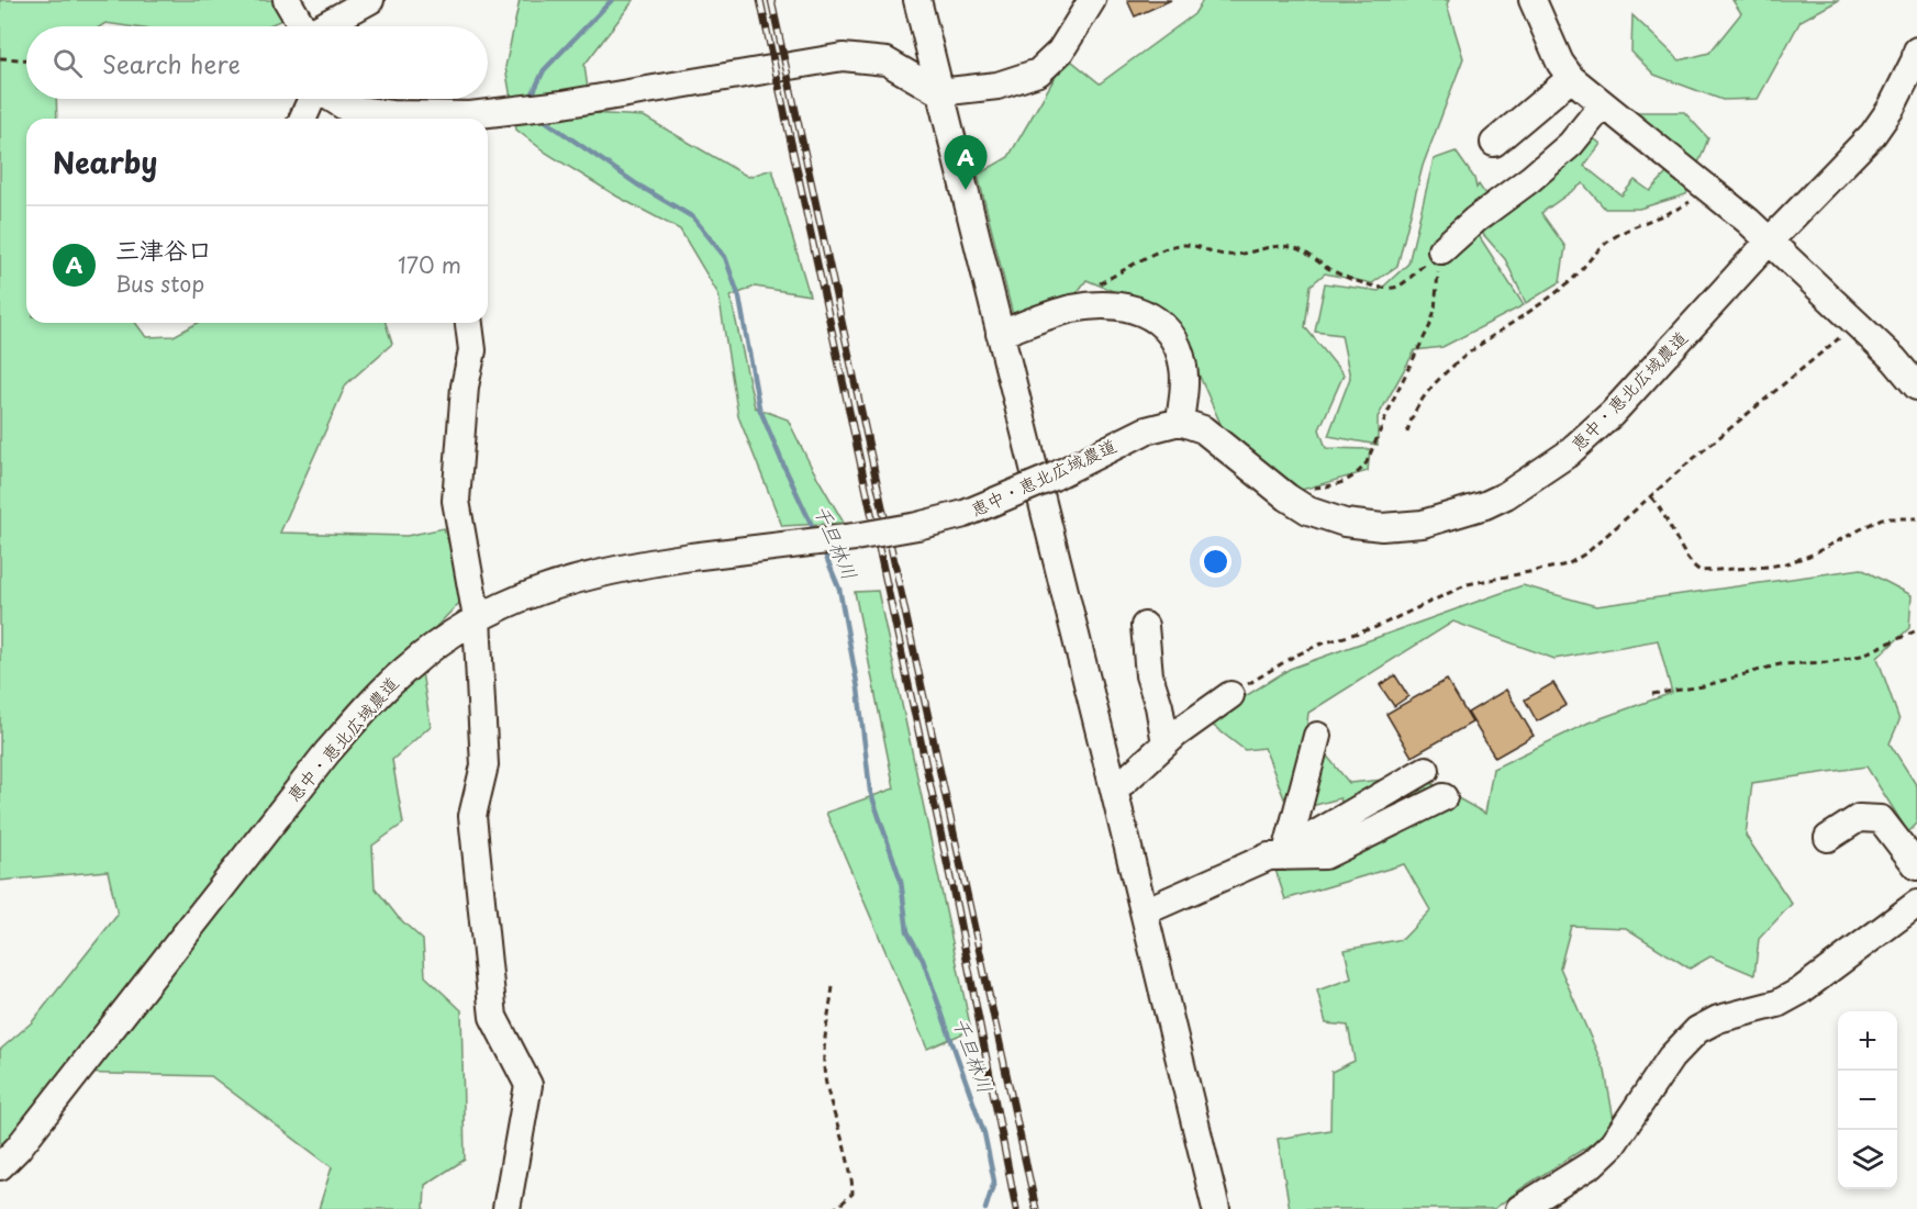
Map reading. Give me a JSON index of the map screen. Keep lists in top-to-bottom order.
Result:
{
  "streets": {
    "street": ["恵中・恵北広域農道"]
  },
  "water": ["千旦林川"],
  "page": {
    "search": "Search here",
    "heading": "Nearby",
    "pins": "A",
    "list": [
      {
        "mark": "A",
        "name": "三津谷口",
        "note": "Bus stop",
        "value": "170 m"
      }
    ],
    "map_buttons": ["+", "−"]
  }
}
